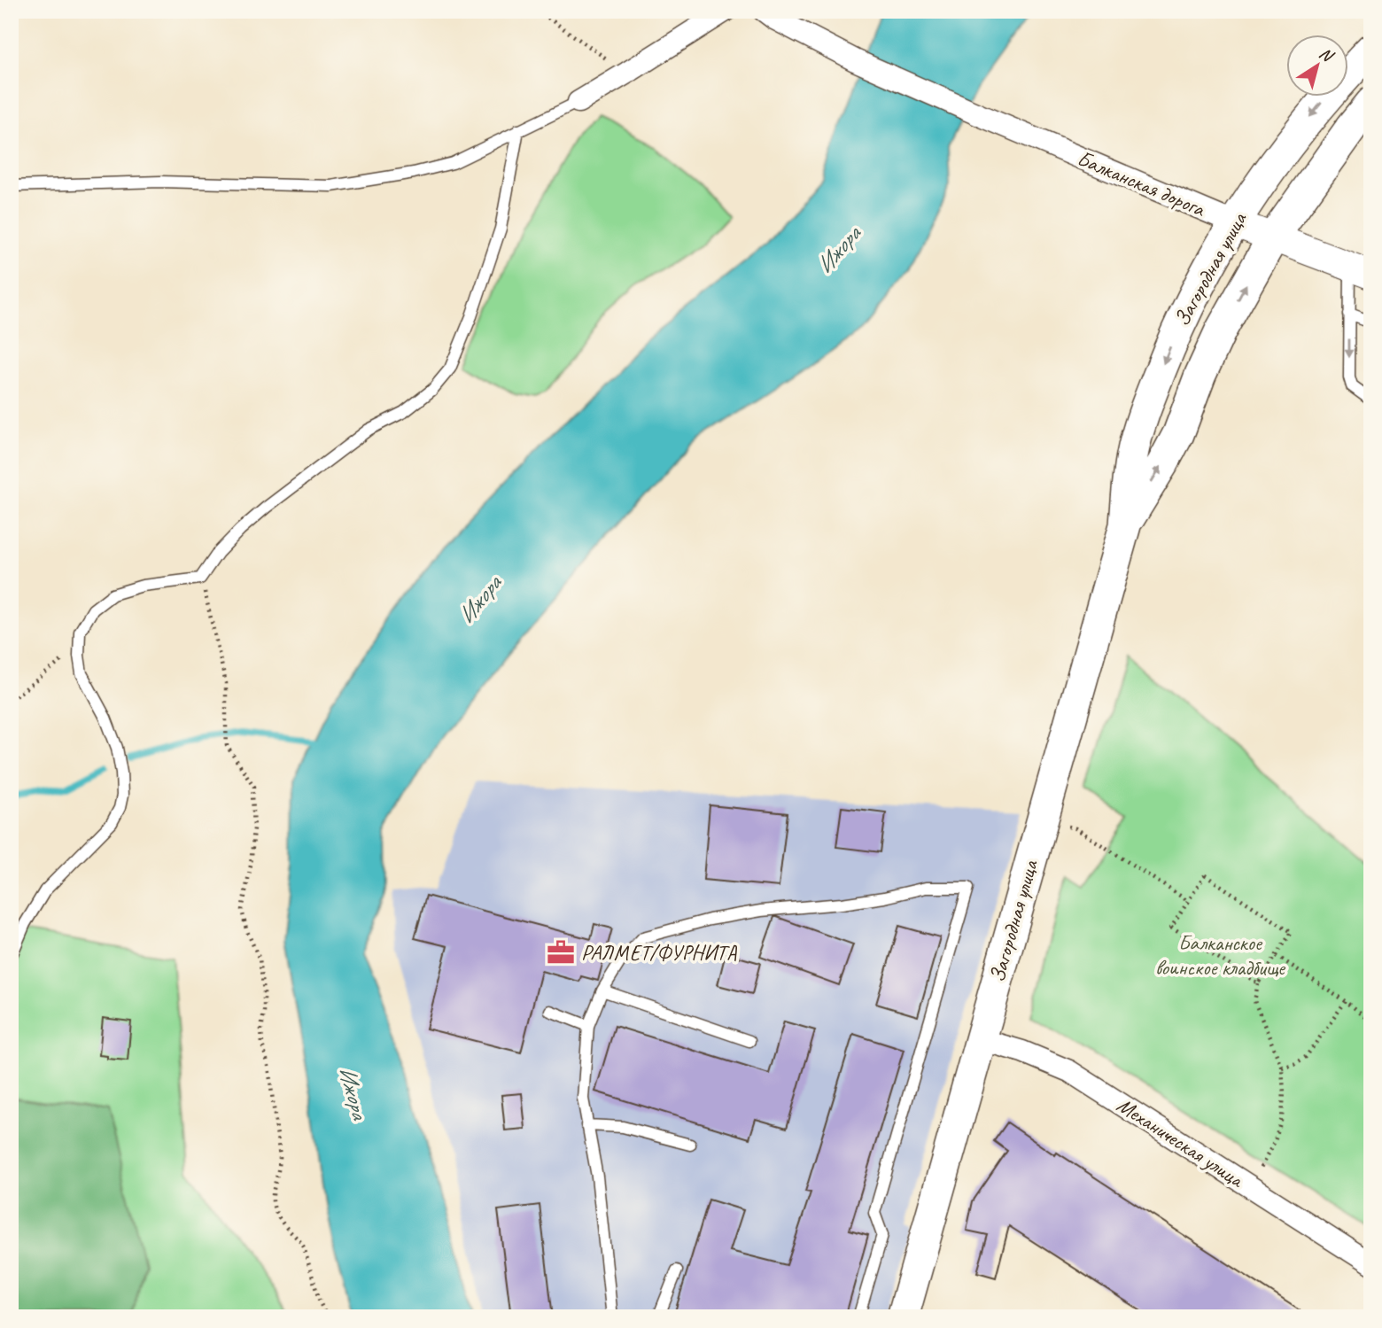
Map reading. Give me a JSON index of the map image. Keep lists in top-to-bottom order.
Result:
{
  "streets": {
    "main road": ["Загородная улица"],
    "street": ["Балканская дорога", "Механическая улица"]
  },
  "crossings": [
    ["Балканская дорога", "Загородная улица"],
    ["Загородная улица", "Механическая улица"]
  ],
  "water": ["Ижора"],
  "parks": ["Балканское воинское кладбище"],
  "places": {
    "office": ["РАЛМЕТ/ФУРНИТА"]
  },
  "north": "top right"
}
